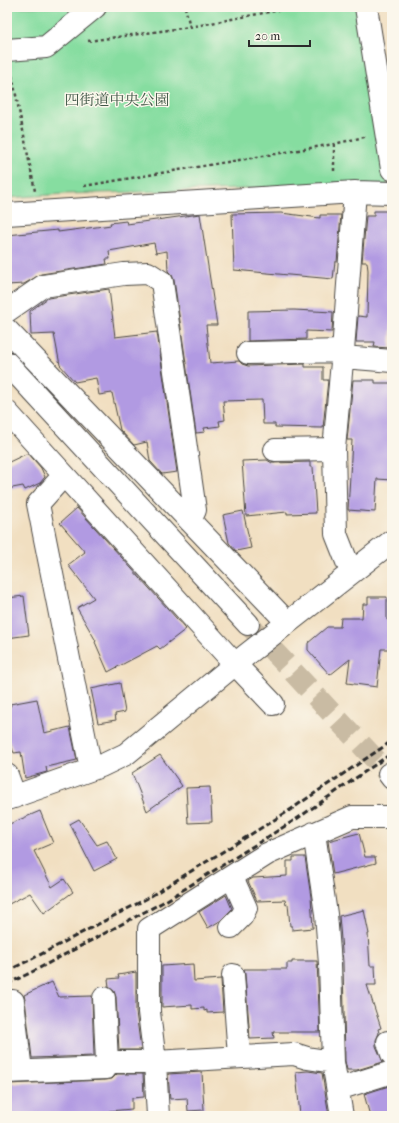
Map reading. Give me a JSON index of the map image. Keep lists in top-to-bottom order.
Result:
{
  "parks": ["四街道中央公園"],
  "scale_bar": "20 m"
}
